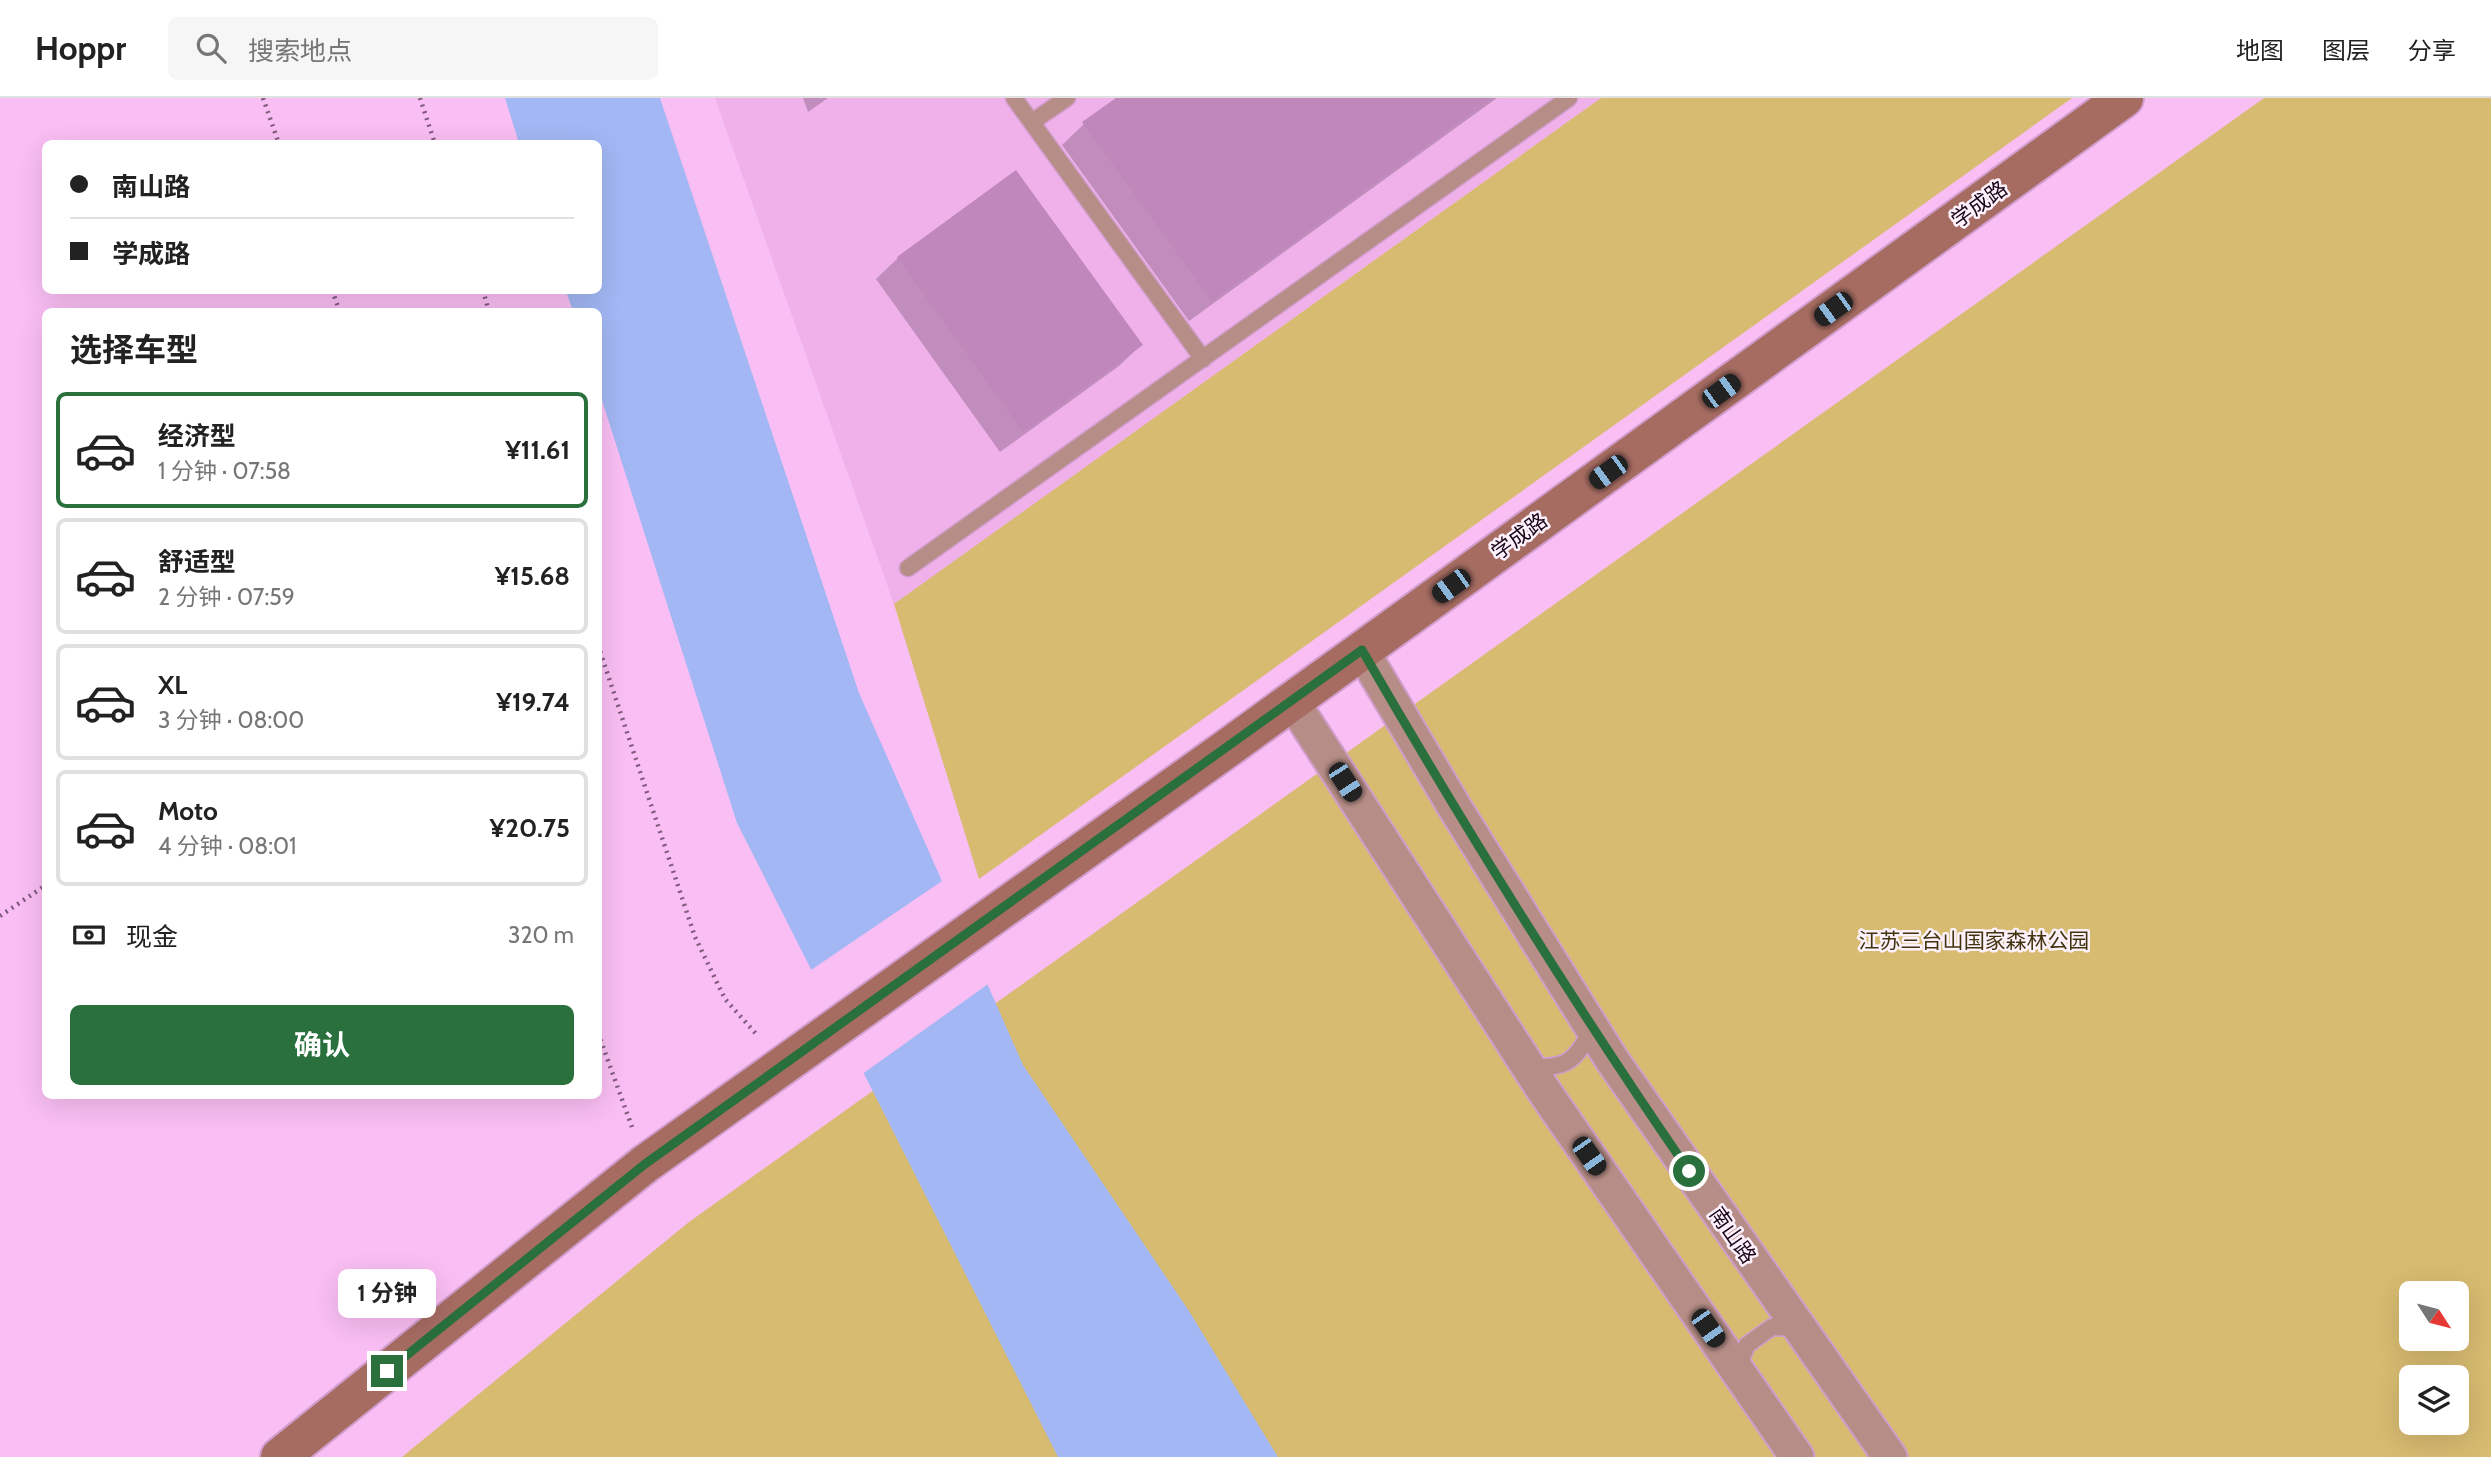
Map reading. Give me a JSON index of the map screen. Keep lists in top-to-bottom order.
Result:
{
  "streets": {
    "street": ["学成路", "南山路"]
  },
  "crossings": [
    ["学成路", "南山路"]
  ],
  "parks": ["江苏三台山国家森林公园"],
  "north": "bottom right",
  "page": {
    "header": "Hoppr",
    "search": "搜索地点",
    "nav": ["地图", "图层", "分享"],
    "banner": ["南山路", "学成路"],
    "heading": "选择车型",
    "list": [
      {
        "name": "经济型",
        "note": "1 分钟 · 07:58",
        "value": "¥11.61"
      },
      {
        "name": "舒适型",
        "note": "2 分钟 · 07:59",
        "value": "¥15.68"
      },
      {
        "name": "XL",
        "note": "3 分钟 · 08:00",
        "value": "¥19.74"
      },
      {
        "name": "Moto",
        "note": "4 分钟 · 08:01",
        "value": "¥20.75"
      }
    ],
    "pay": ["现金", "320 m"],
    "buttons": "确认",
    "bubble": "1 分钟"
  }
}
